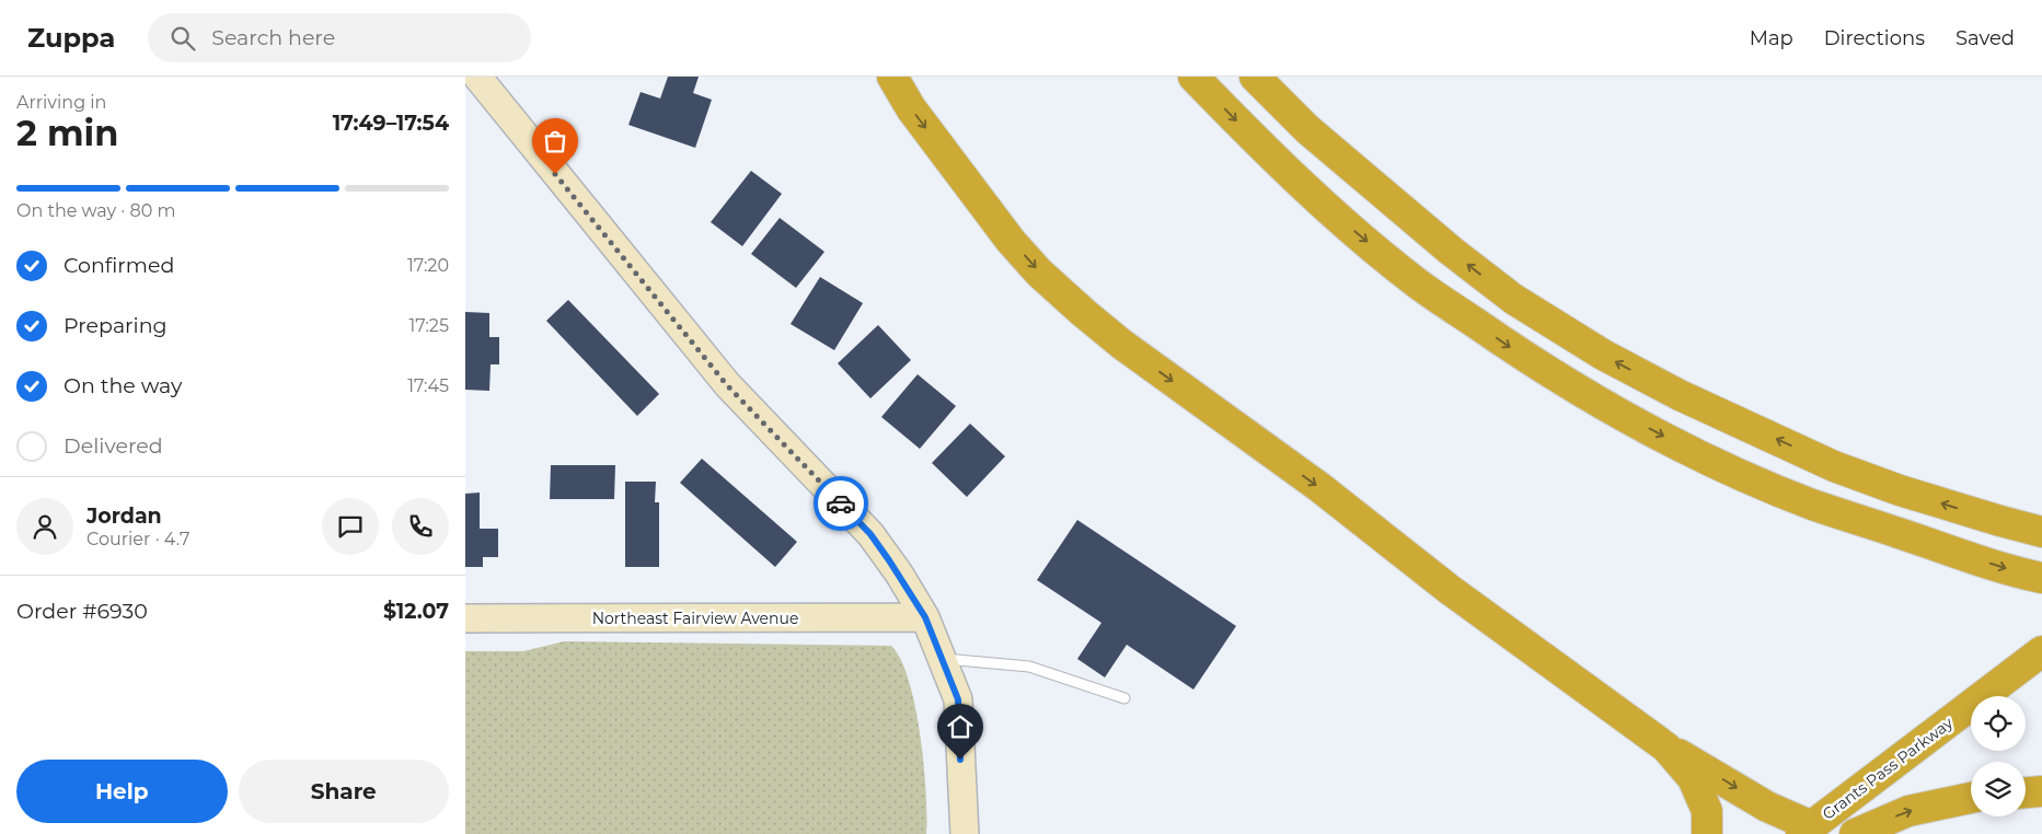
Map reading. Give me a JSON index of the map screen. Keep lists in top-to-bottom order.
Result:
{
  "streets": {
    "highway": ["Grants Pass Parkway"],
    "street": ["Northeast Fairview Avenue"]
  },
  "page": {
    "header": "Zuppa",
    "search": "Search here",
    "nav": ["Map", "Directions", "Saved"],
    "heading": ["2 min", "Arriving in", "17:49–17:54"],
    "panel": [
      "Jordan",
      "Courier · 4.7",
      "Order #6930",
      "$12.07"
    ],
    "bar": "On the way · 80 m",
    "list": [
      ["Confirmed", "17:20"],
      ["Preparing", "17:25"],
      ["On the way", "17:45"],
      "Delivered"
    ],
    "buttons": ["Help", "Share"]
  }
}
